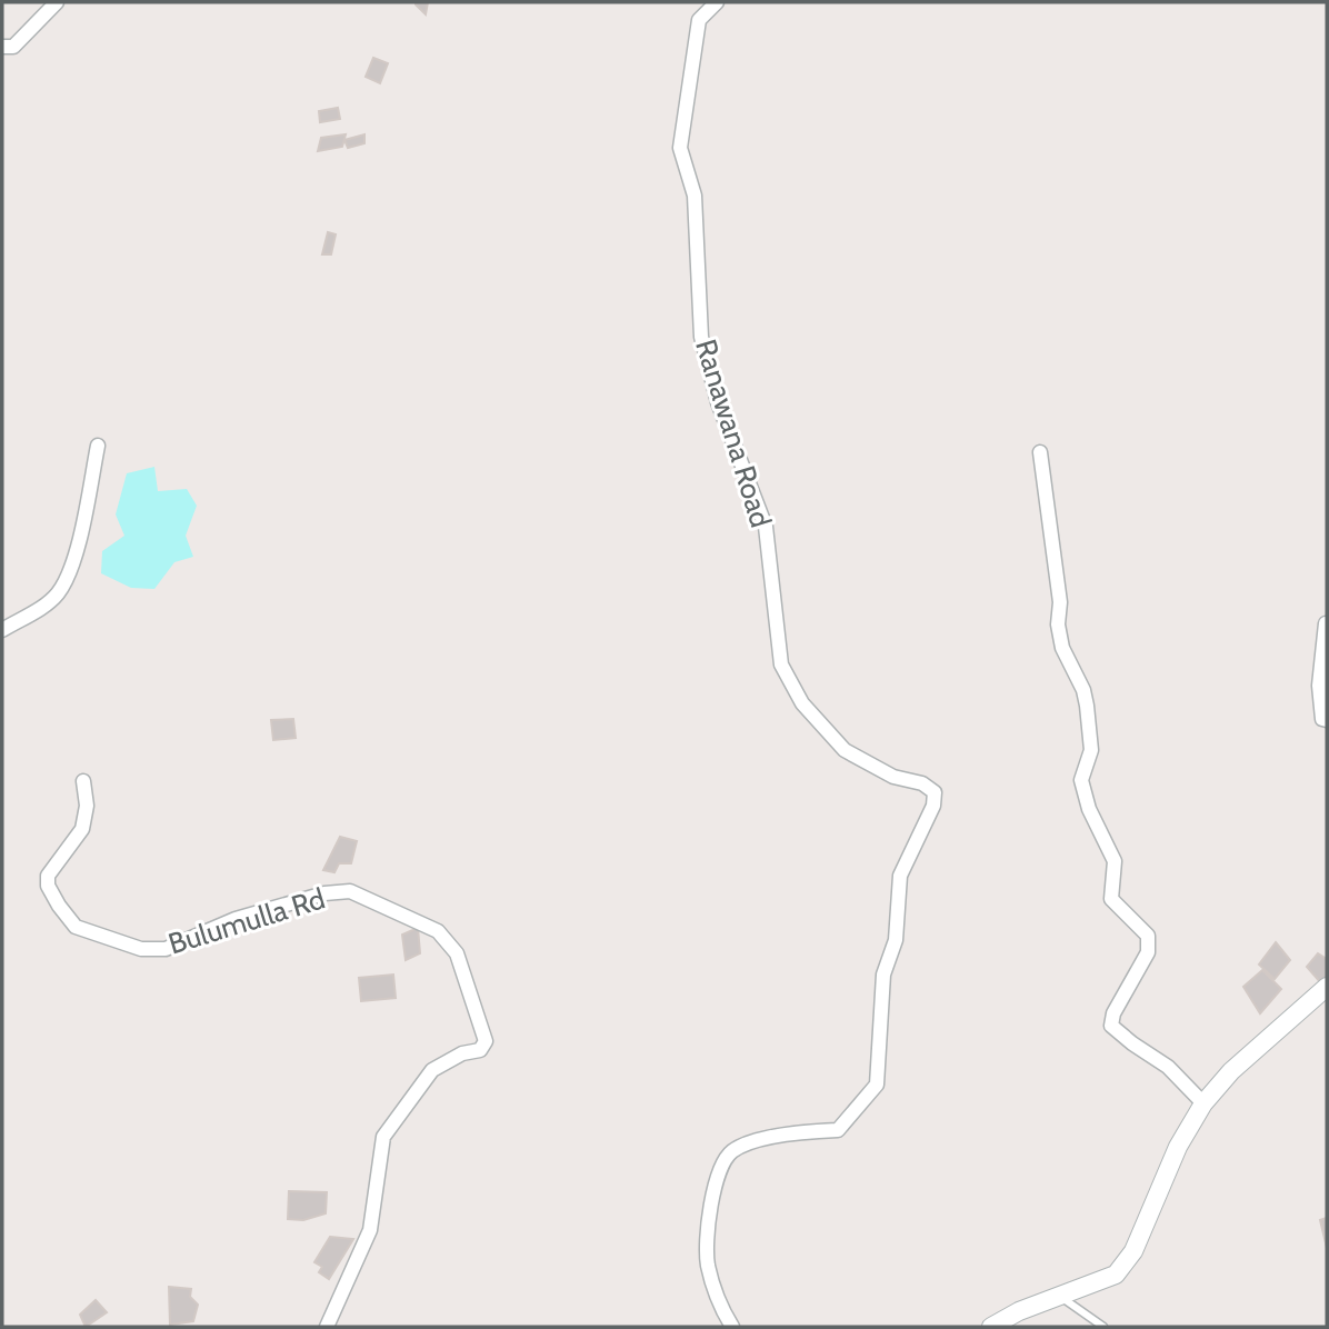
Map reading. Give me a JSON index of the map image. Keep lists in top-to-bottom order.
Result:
{
  "streets": {
    "street": ["Ranawana Road", "Bulumulla Rd"]
  }
}
